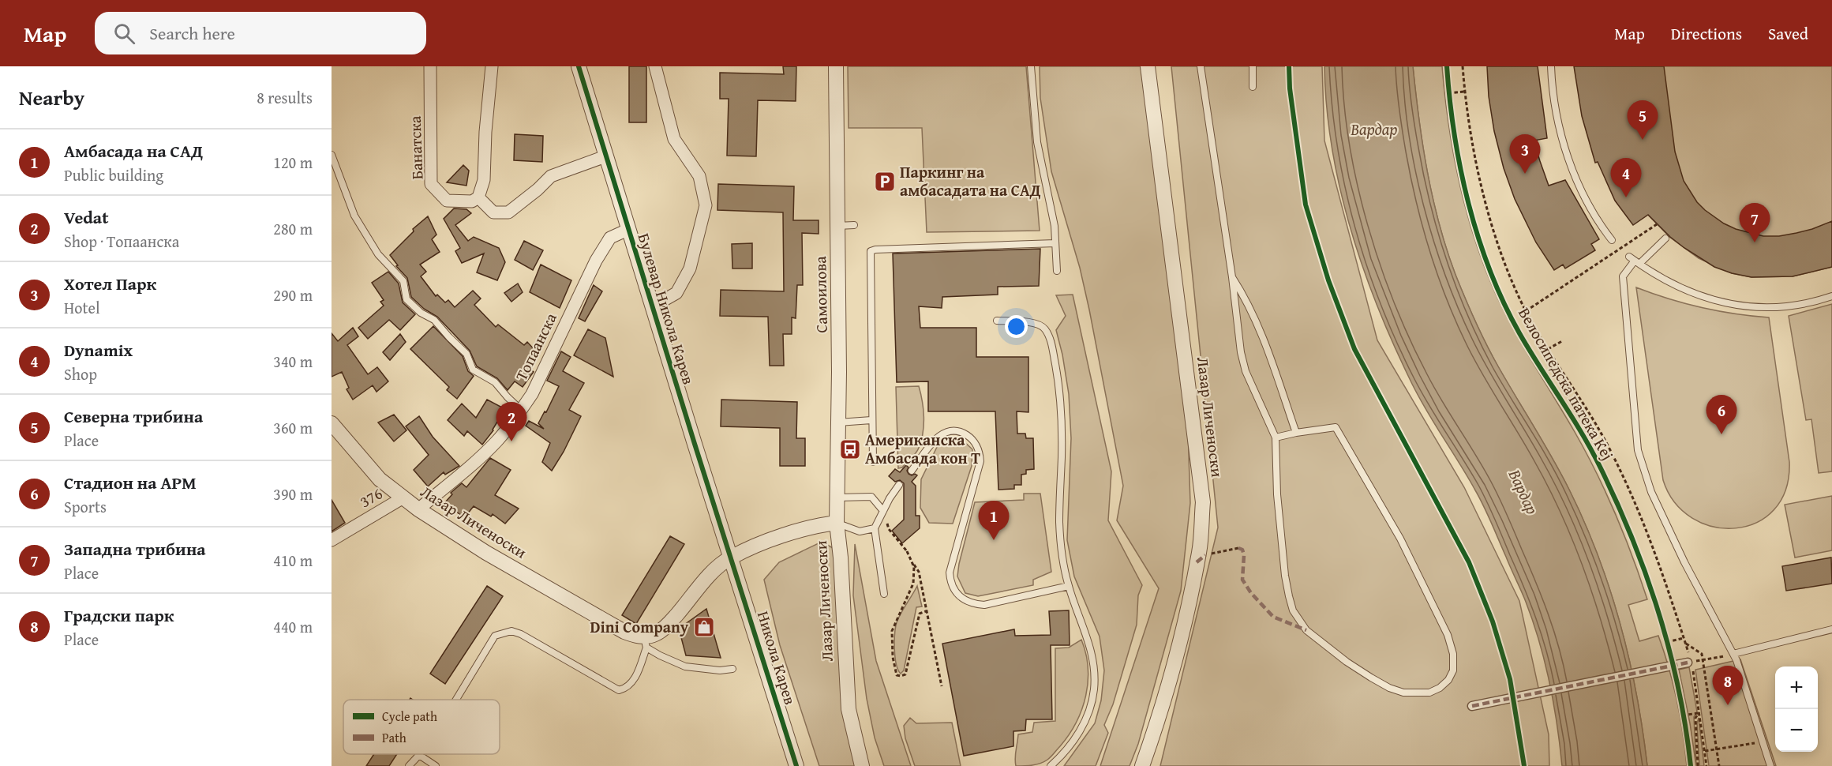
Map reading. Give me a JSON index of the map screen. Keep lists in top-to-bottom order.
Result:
{
  "streets": {
    "street": [
      "Банатска",
      "Самоилова",
      "Булевар Никола Карев",
      "Топаанска",
      "Лазар Личеноски",
      "376",
      "Никола Карев"
    ],
    "cycle path": ["Велосипедска патека Кеј"]
  },
  "crossings": [
    ["Самоилова", "Лазар Личеноски"],
    ["Булевар Никола Карев", "Топаанска"],
    ["Булевар Никола Карев", "Лазар Личеноски"],
    ["Булевар Никола Карев", "Никола Карев"],
    ["Топаанска", "Лазар Личеноски"],
    ["Лазар Личеноски", "376"],
    ["Лазар Личеноски", "Никола Карев"]
  ],
  "water": ["Вардар"],
  "places": {
    "parking": ["Паркинг на амбасадата на САД"],
    "bus stop": ["Американска Амбасада кон Т"],
    "shop": ["Dini Company"]
  },
  "legend": ["Cycle path", "Path"],
  "page": {
    "header": "Map",
    "search": "Search here",
    "nav": ["Map", "Directions", "Saved"],
    "heading": ["Nearby", "8 results"],
    "pins": [
      "5",
      "3",
      "4",
      "7",
      "6",
      "2",
      "1",
      "8"
    ],
    "list": [
      {
        "mark": "1",
        "name": "Амбасада на САД",
        "note": "Public building",
        "value": "120 m"
      },
      {
        "mark": "2",
        "name": "Vedat",
        "note": "Shop · Топаанска",
        "value": "280 m"
      },
      {
        "mark": "3",
        "name": "Хотел Парк",
        "note": "Hotel",
        "value": "290 m"
      },
      {
        "mark": "4",
        "name": "Dynamix",
        "note": "Shop",
        "value": "340 m"
      },
      {
        "mark": "5",
        "name": "Северна трибина",
        "note": "Place",
        "value": "360 m"
      },
      {
        "mark": "6",
        "name": "Стадион на АРМ",
        "note": "Sports",
        "value": "390 m"
      },
      {
        "mark": "7",
        "name": "Западна трибина",
        "note": "Place",
        "value": "410 m"
      },
      {
        "mark": "8",
        "name": "Градски парк",
        "note": "Place",
        "value": "440 m"
      }
    ],
    "map_buttons": ["+", "−"]
  }
}
